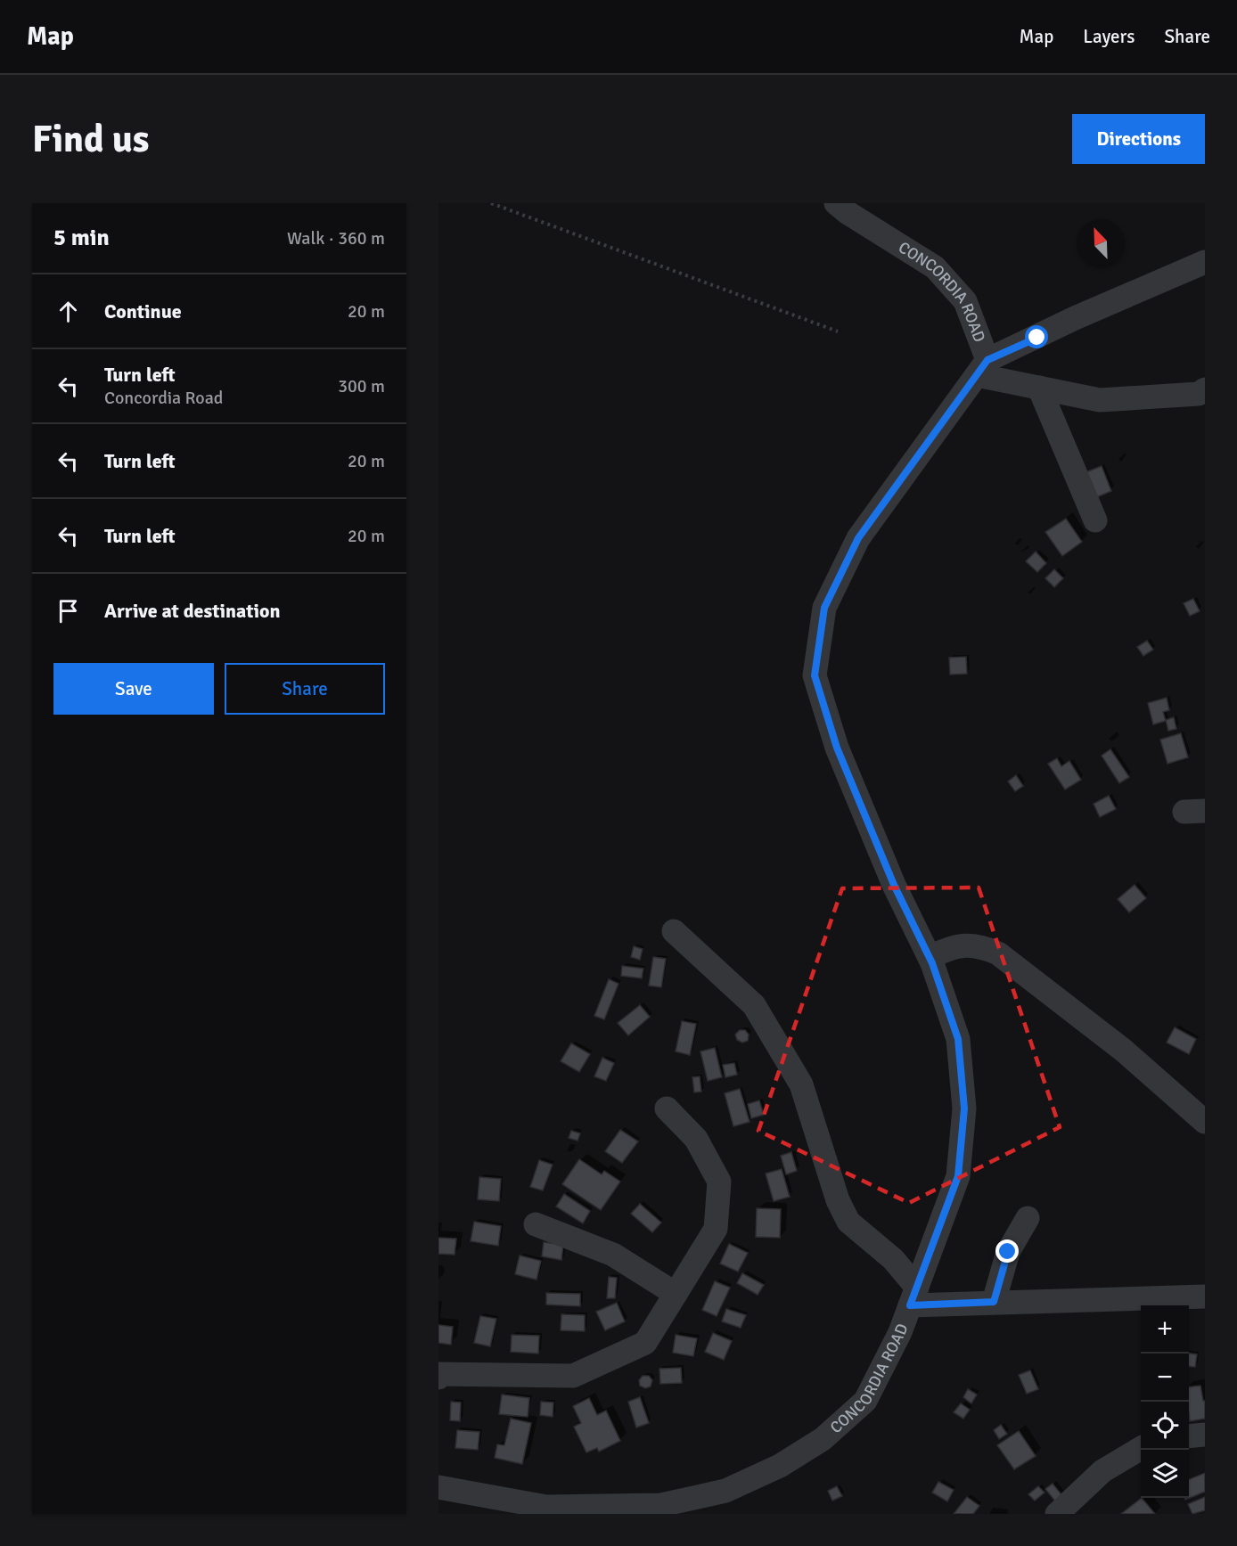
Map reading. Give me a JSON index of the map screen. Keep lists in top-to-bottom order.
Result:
{
  "streets": {
    "street": ["CONCORDIA ROAD"]
  },
  "north": "top left",
  "page": {
    "header": "Map",
    "nav": ["Map", "Layers", "Share"],
    "buttons": [
      "Directions",
      ["Save", "Share"]
    ],
    "title": "Find us",
    "heading": ["5 min", "Walk · 360 m"],
    "list": [
      ["Continue", "20 m"],
      ["Turn left", "Concordia Road", "300 m"],
      ["Turn left", "20 m"],
      ["Turn left", "20 m"],
      "Arrive at destination"
    ],
    "map_buttons": ["+", "−"]
  }
}
